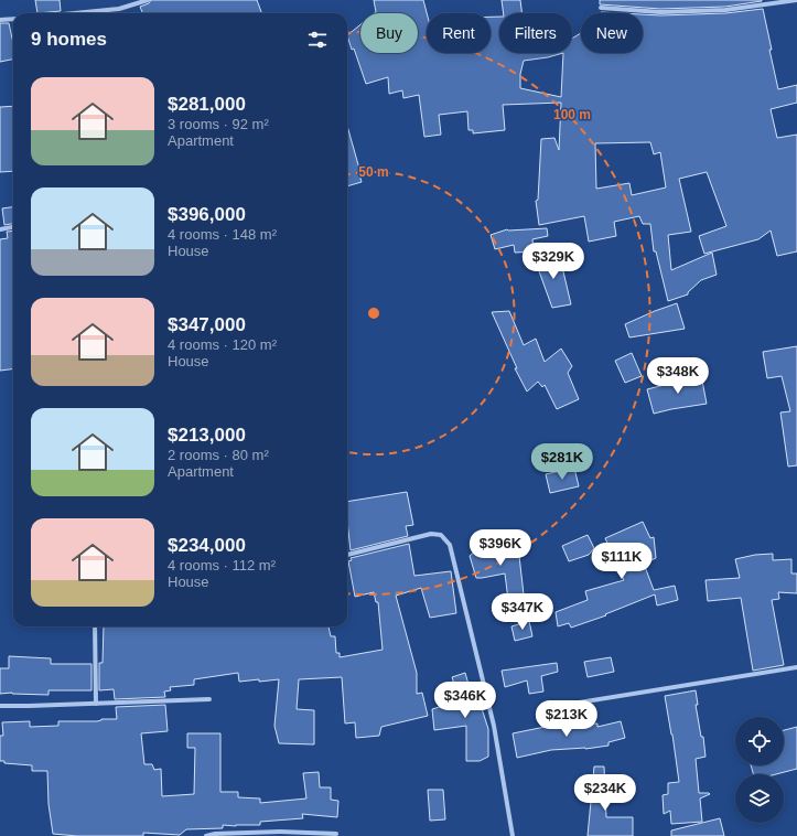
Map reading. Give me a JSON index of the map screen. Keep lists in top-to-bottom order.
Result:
{
  "page": {
    "chip": [
      "Buy",
      "Rent",
      "Filters",
      "New"
    ],
    "heading": "9 homes",
    "list": [
      {
        "name": "$281,000",
        "note": "3 rooms · 92 m² · Apartment"
      },
      {
        "name": "$396,000",
        "note": "4 rooms · 148 m² · House"
      },
      {
        "name": "$347,000",
        "note": "4 rooms · 120 m² · House"
      },
      {
        "name": "$213,000",
        "note": "2 rooms · 80 m² · Apartment"
      },
      {
        "name": "$234,000",
        "note": "4 rooms · 112 m² · House"
      }
    ],
    "price": [
      "$329K",
      "$348K",
      "$281K",
      "$396K",
      "$111K",
      "$347K",
      "$346K",
      "$213K",
      "$234K"
    ]
  },
  "rings": ["100 m", "50 m"]
}
